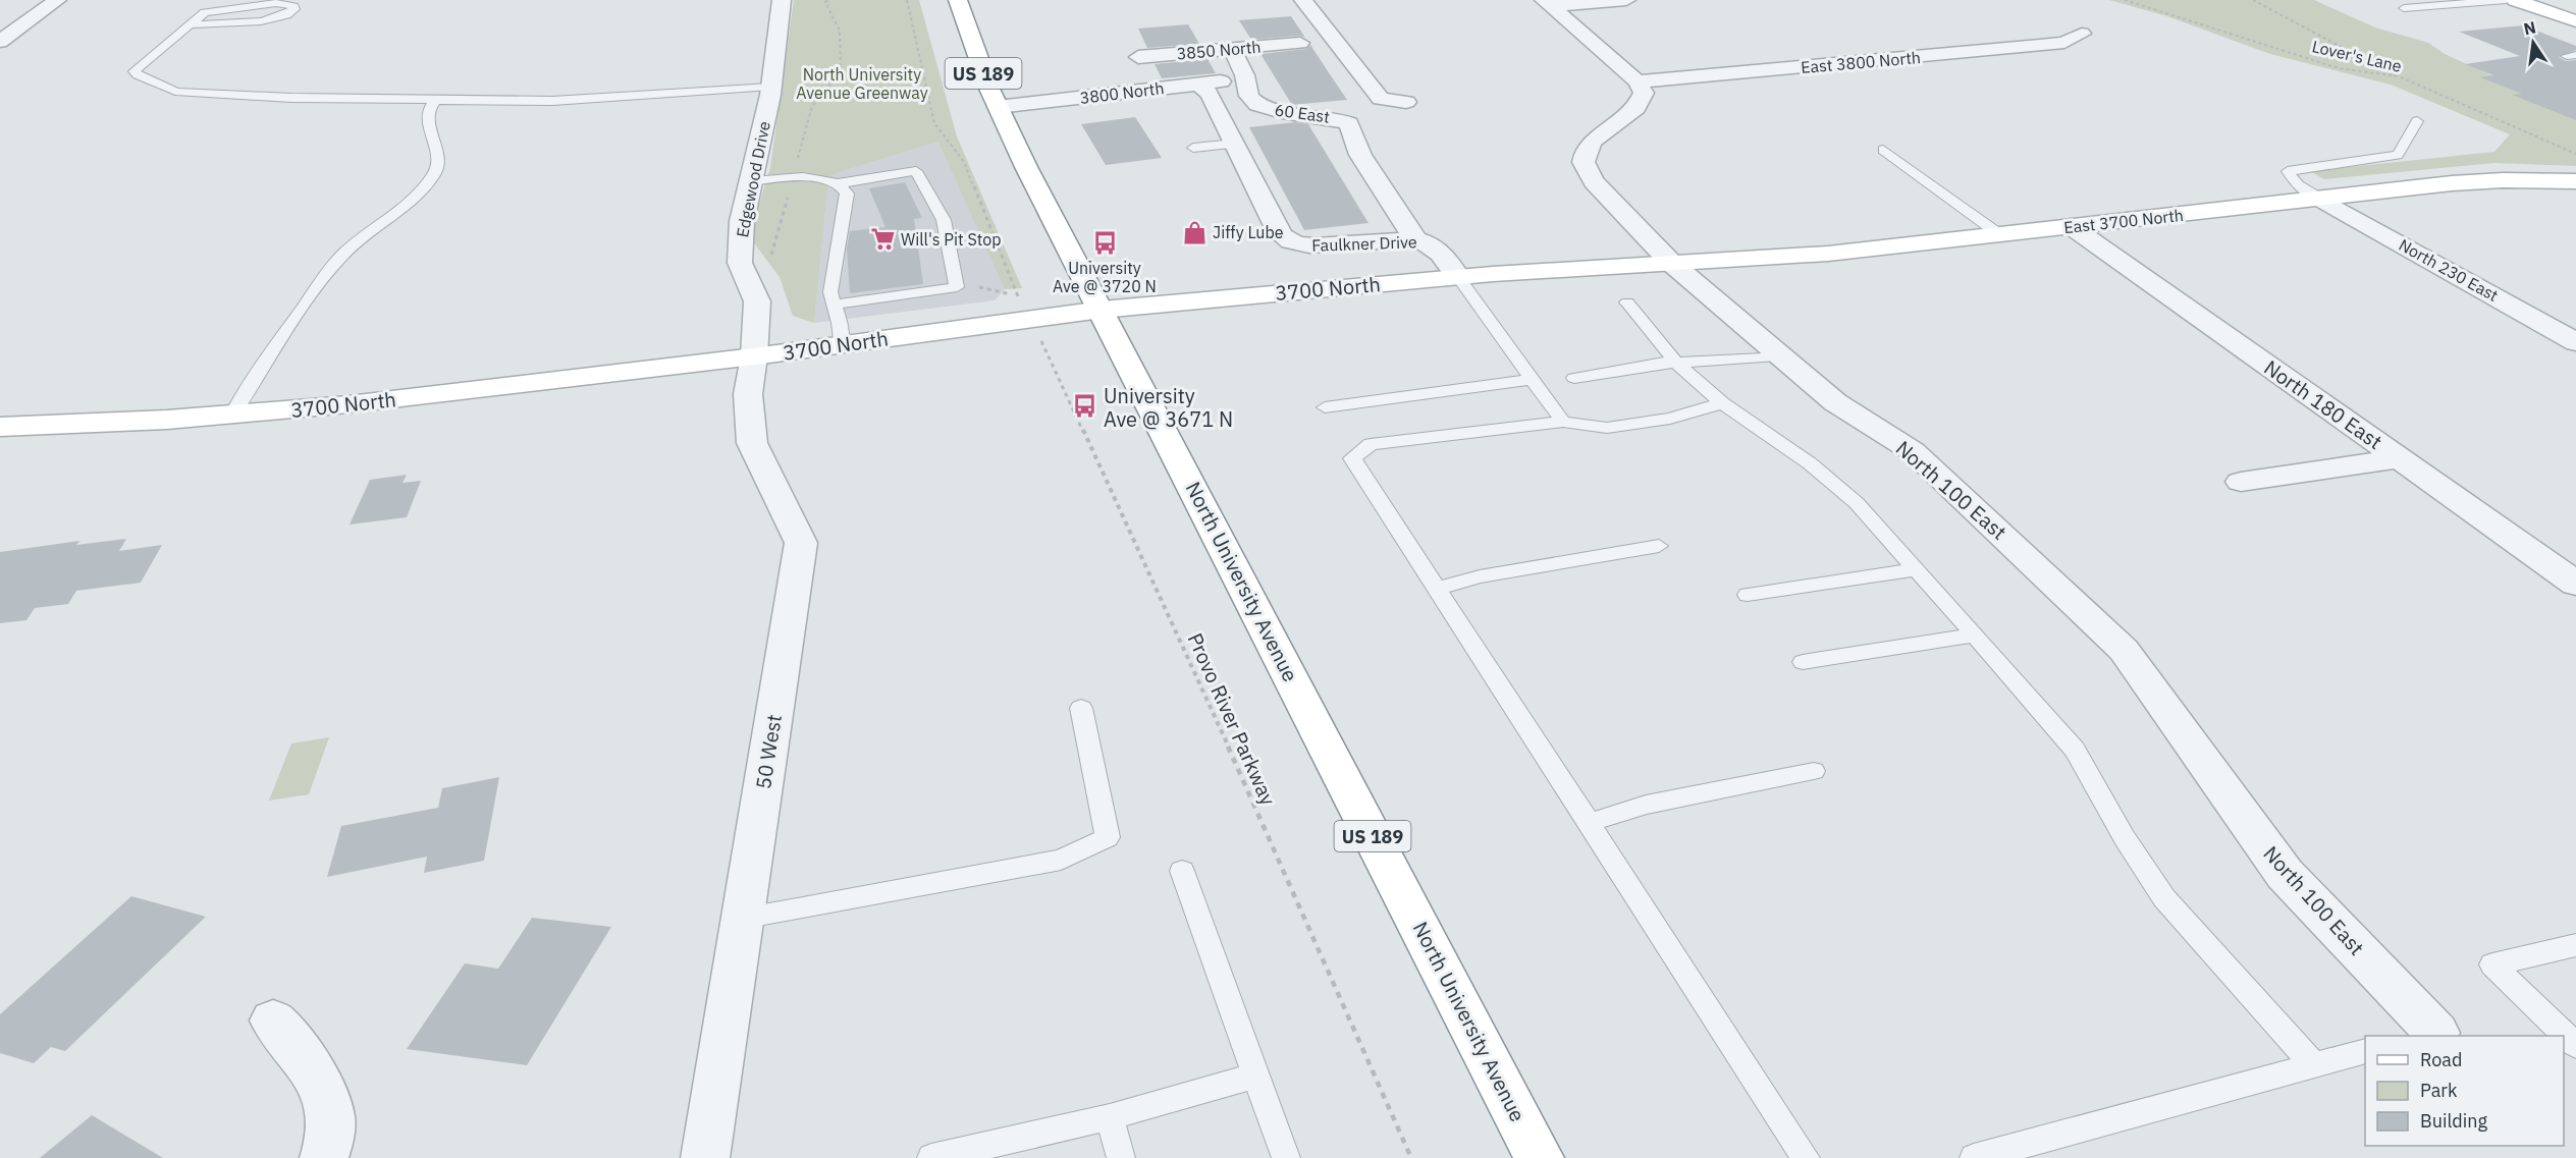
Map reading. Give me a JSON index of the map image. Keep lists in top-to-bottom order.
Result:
{
  "streets": {
    "main road": [
      "US 189",
      "East 3700 North",
      "3700 North",
      "North University Avenue"
    ],
    "street": [
      "3850 North",
      "East 3800 North",
      "3800 North",
      "60 East",
      "Edgewood Drive",
      "Faulkner Drive",
      "North 230 East",
      "North 180 East",
      "North 100 East",
      "50 West"
    ],
    "path": ["Lover's Lane", "Provo River Parkway"]
  },
  "crossings": [
    ["3850 North", "60 East"],
    ["East 3800 North", "North 100 East"],
    ["3800 North", "60 East"],
    ["3800 North", "Faulkner Drive"],
    ["3800 North", "North University Avenue"],
    ["60 East", "Faulkner Drive"],
    ["Edgewood Drive", "3700 North"],
    ["Edgewood Drive", "50 West"],
    ["East 3700 North", "North 230 East"],
    ["East 3700 North", "3700 North"],
    ["East 3700 North", "North 180 East"],
    ["East 3700 North", "North 100 East"],
    ["Faulkner Drive", "3700 North"],
    ["3700 North", "North 100 East"],
    ["3700 North", "North University Avenue"],
    ["3700 North", "Provo River Parkway"],
    ["3700 North", "50 West"]
  ],
  "parks": ["North University Avenue Greenway"],
  "places": {
    "shop": ["Jiffy Lube"],
    "supermarket": ["Will's Pit Stop"],
    "bus stop": ["University Ave @ 3720 N", "University Ave @ 3671 N"]
  },
  "legend": ["Road", "Park", "Building"],
  "north": "top"
}
